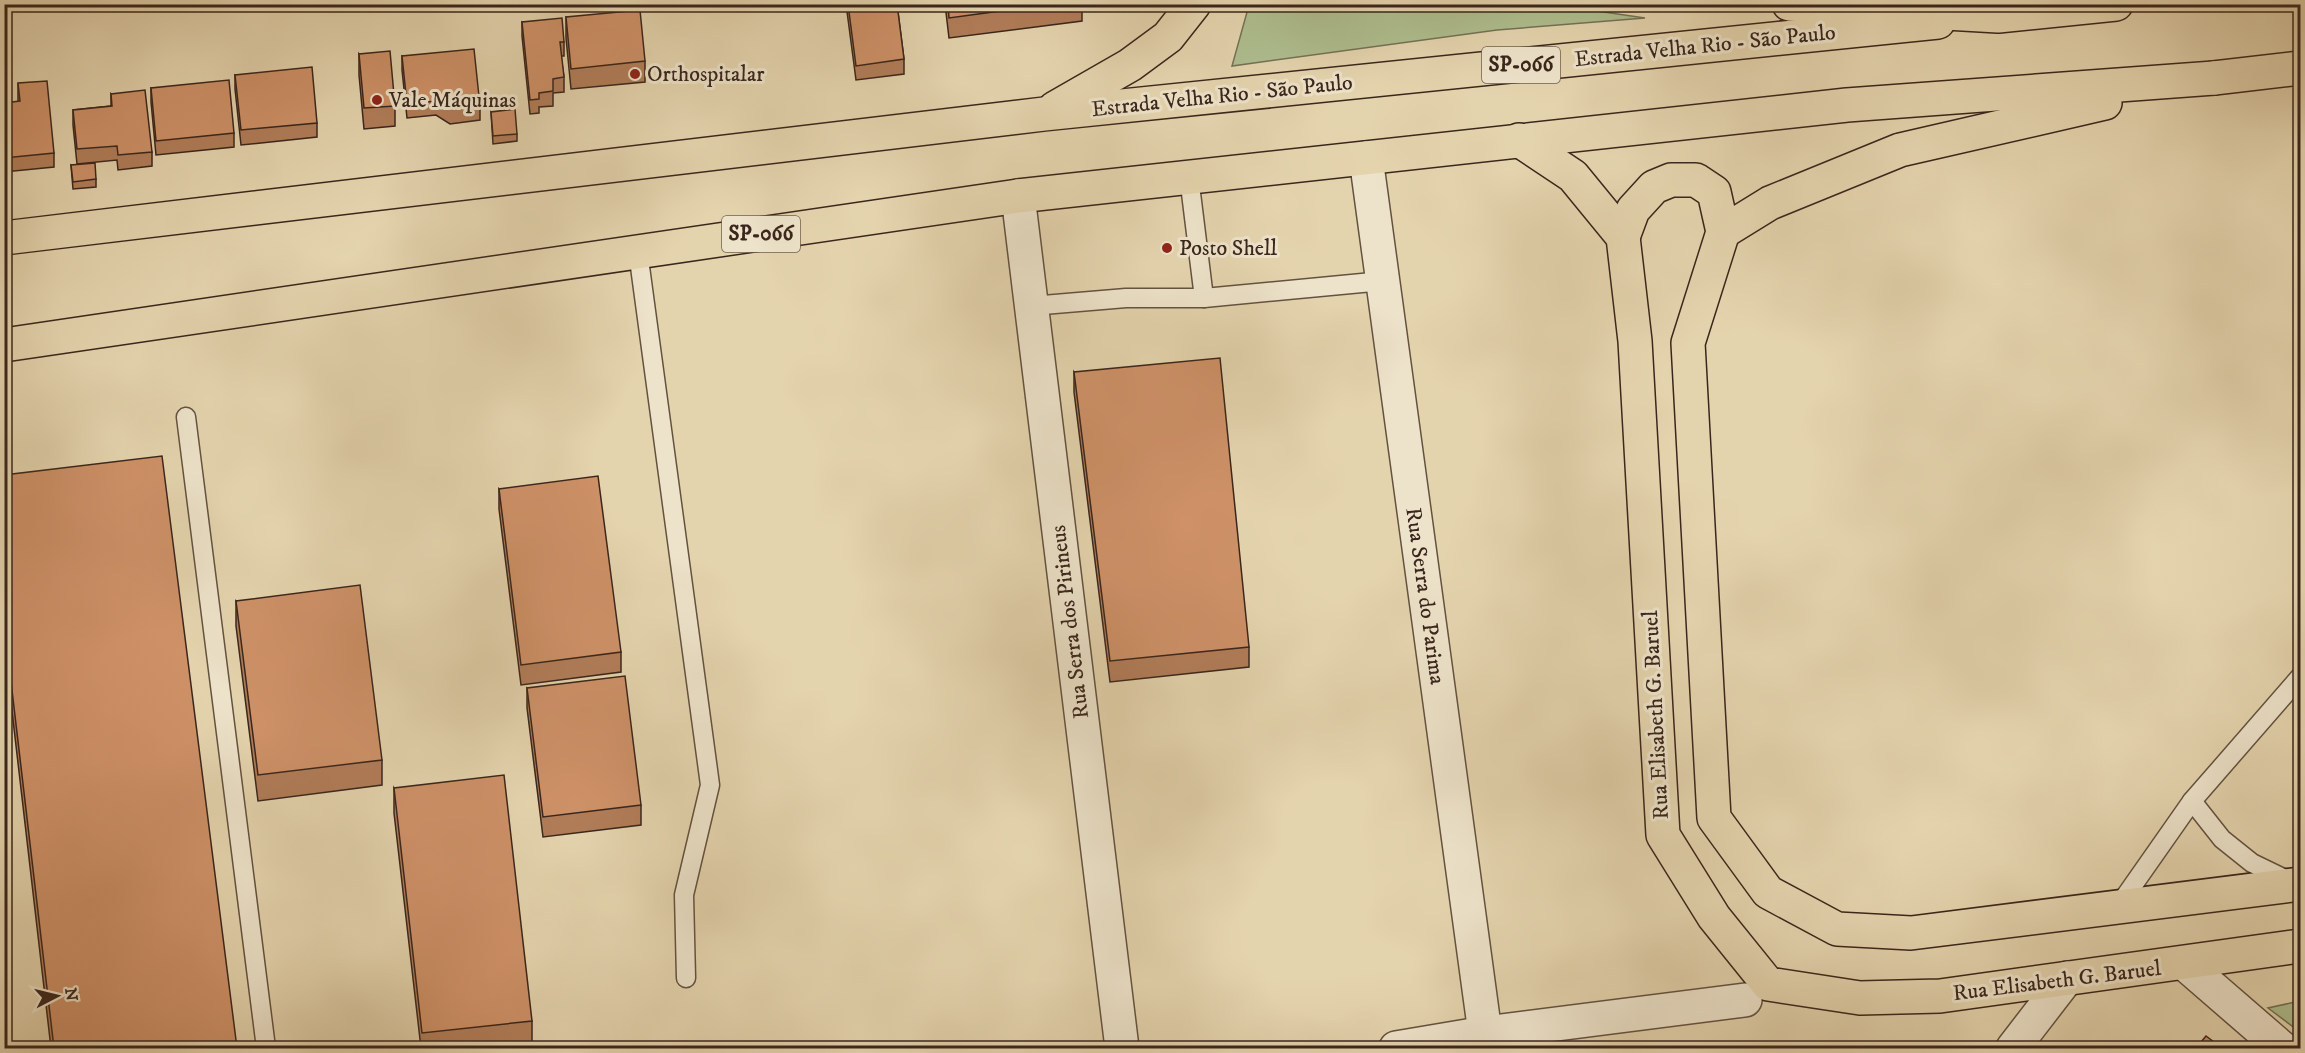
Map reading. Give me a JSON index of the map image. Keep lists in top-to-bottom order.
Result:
{
  "streets": {
    "main road": ["Estrada Velha Rio - São Paulo", "SP-066", "Rua Elisabeth G. Baruel"],
    "street": ["Rua Serra do Parima", "Rua Serra dos Pirineus"]
  },
  "crossings": [
    ["Estrada Velha Rio - São Paulo", "SP-066"],
    ["SP-066", "Rua Serra do Parima"],
    ["SP-066", "Rua Serra dos Pirineus"]
  ],
  "places": ["Orthospitalar", "Vale Máquinas", "Posto Shell"],
  "north": "right"
}
